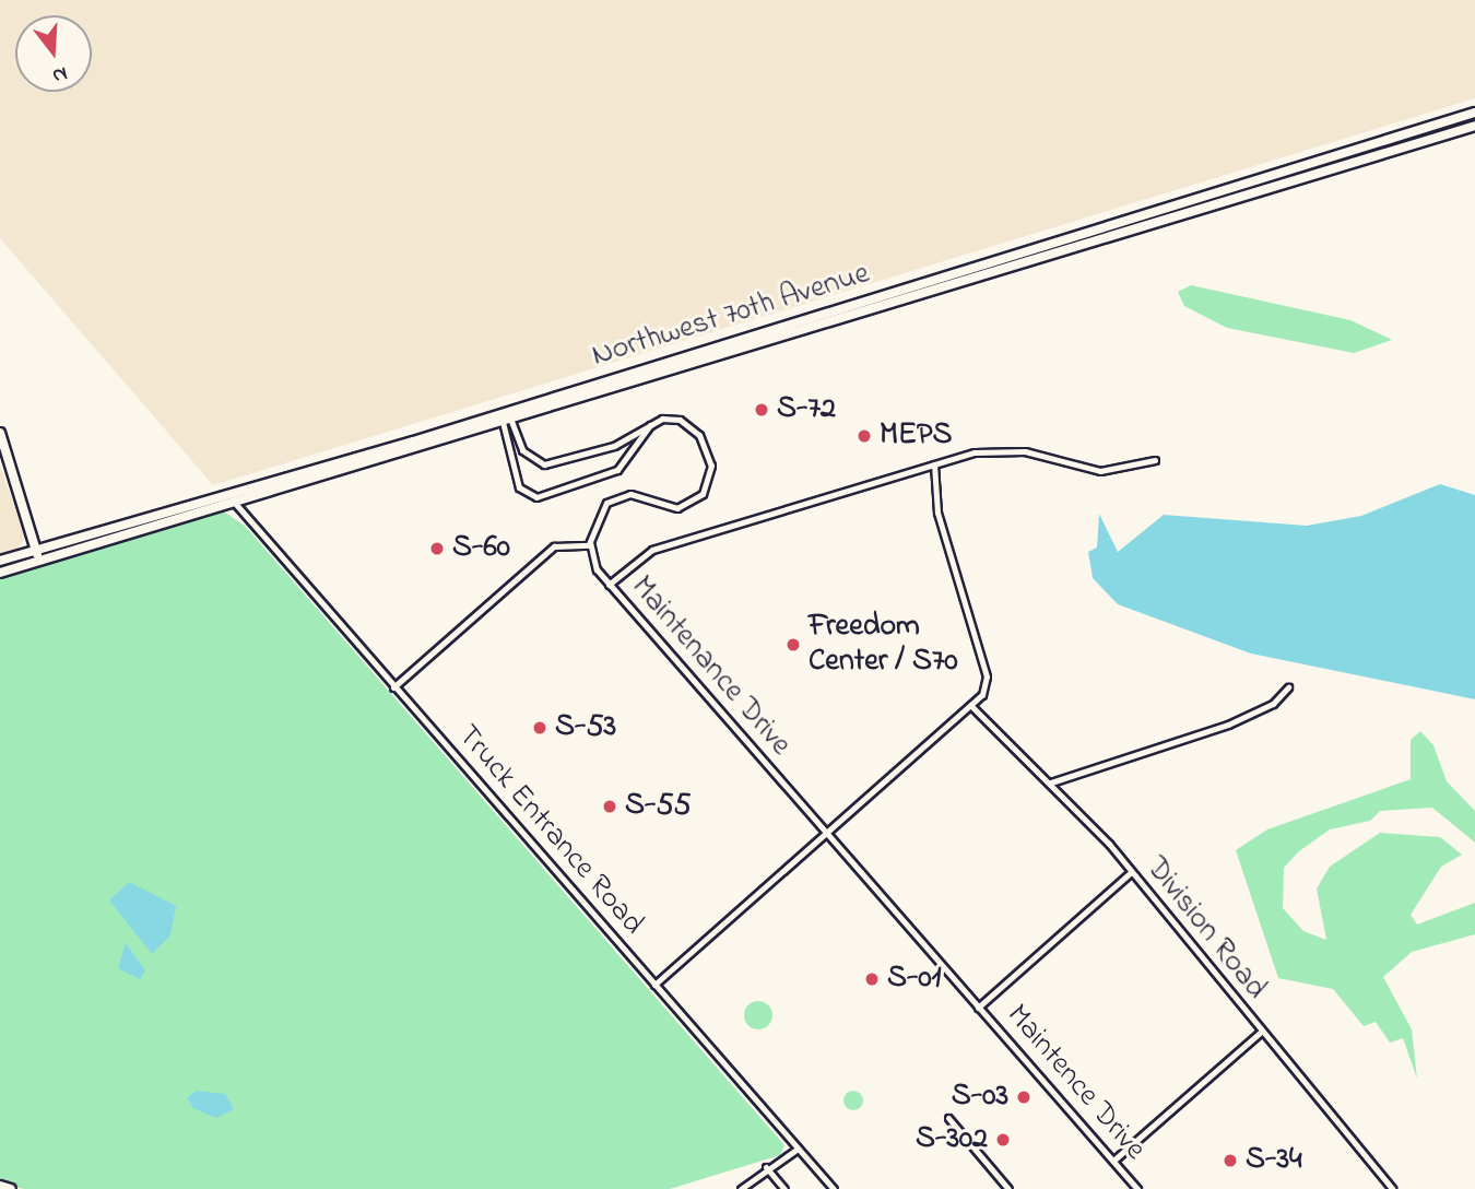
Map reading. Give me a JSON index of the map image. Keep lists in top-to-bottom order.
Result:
{
  "streets": {
    "main road": ["Northwest 70th Avenue"],
    "street": [
      "Maintenance Drive",
      "Truck Entrance Road",
      "Division Road",
      "Maintence Drive"
    ]
  },
  "crossings": [
    ["Northwest 70th Avenue", "Truck Entrance Road"],
    ["Maintenance Drive", "Maintence Drive"]
  ],
  "places": [
    "S-72",
    "MEPS",
    "S-60",
    "Freedom Center / S70",
    "S-53",
    "S-55",
    "S-01",
    "S-03",
    "S-302",
    "S-34"
  ],
  "north": "bottom"
}
